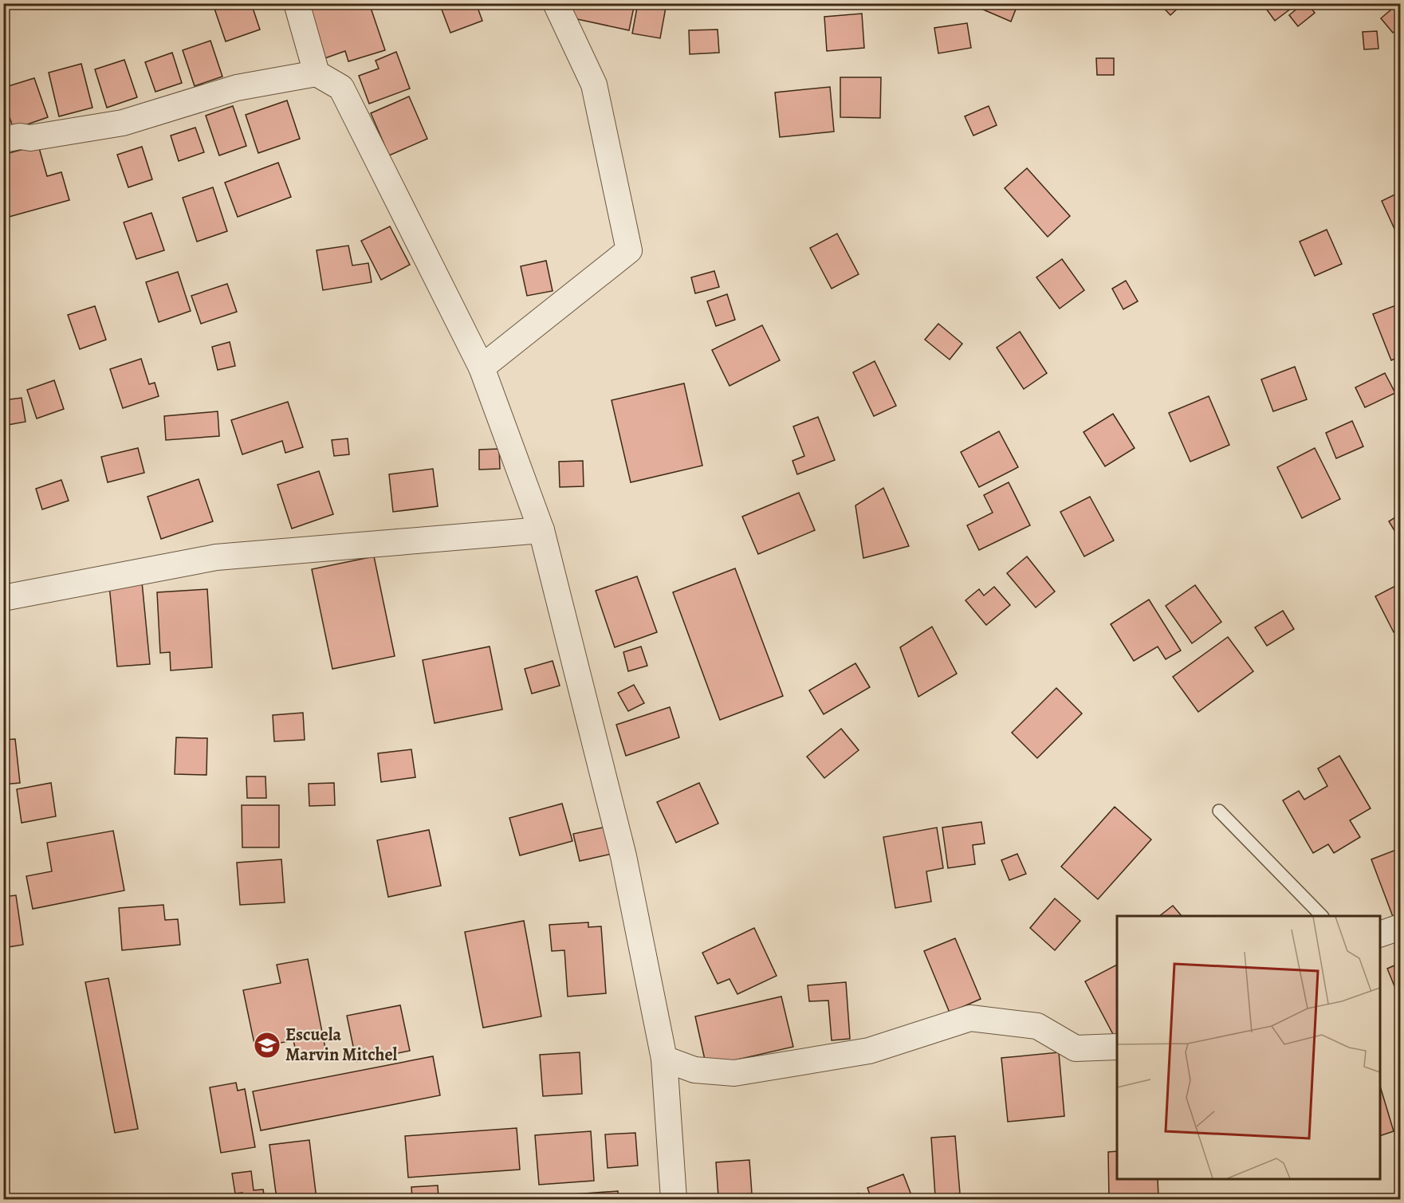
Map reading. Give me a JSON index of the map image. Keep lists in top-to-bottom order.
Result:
{
  "places": {
    "school or university": ["Escuela Marvin Mitchel"]
  }
}
